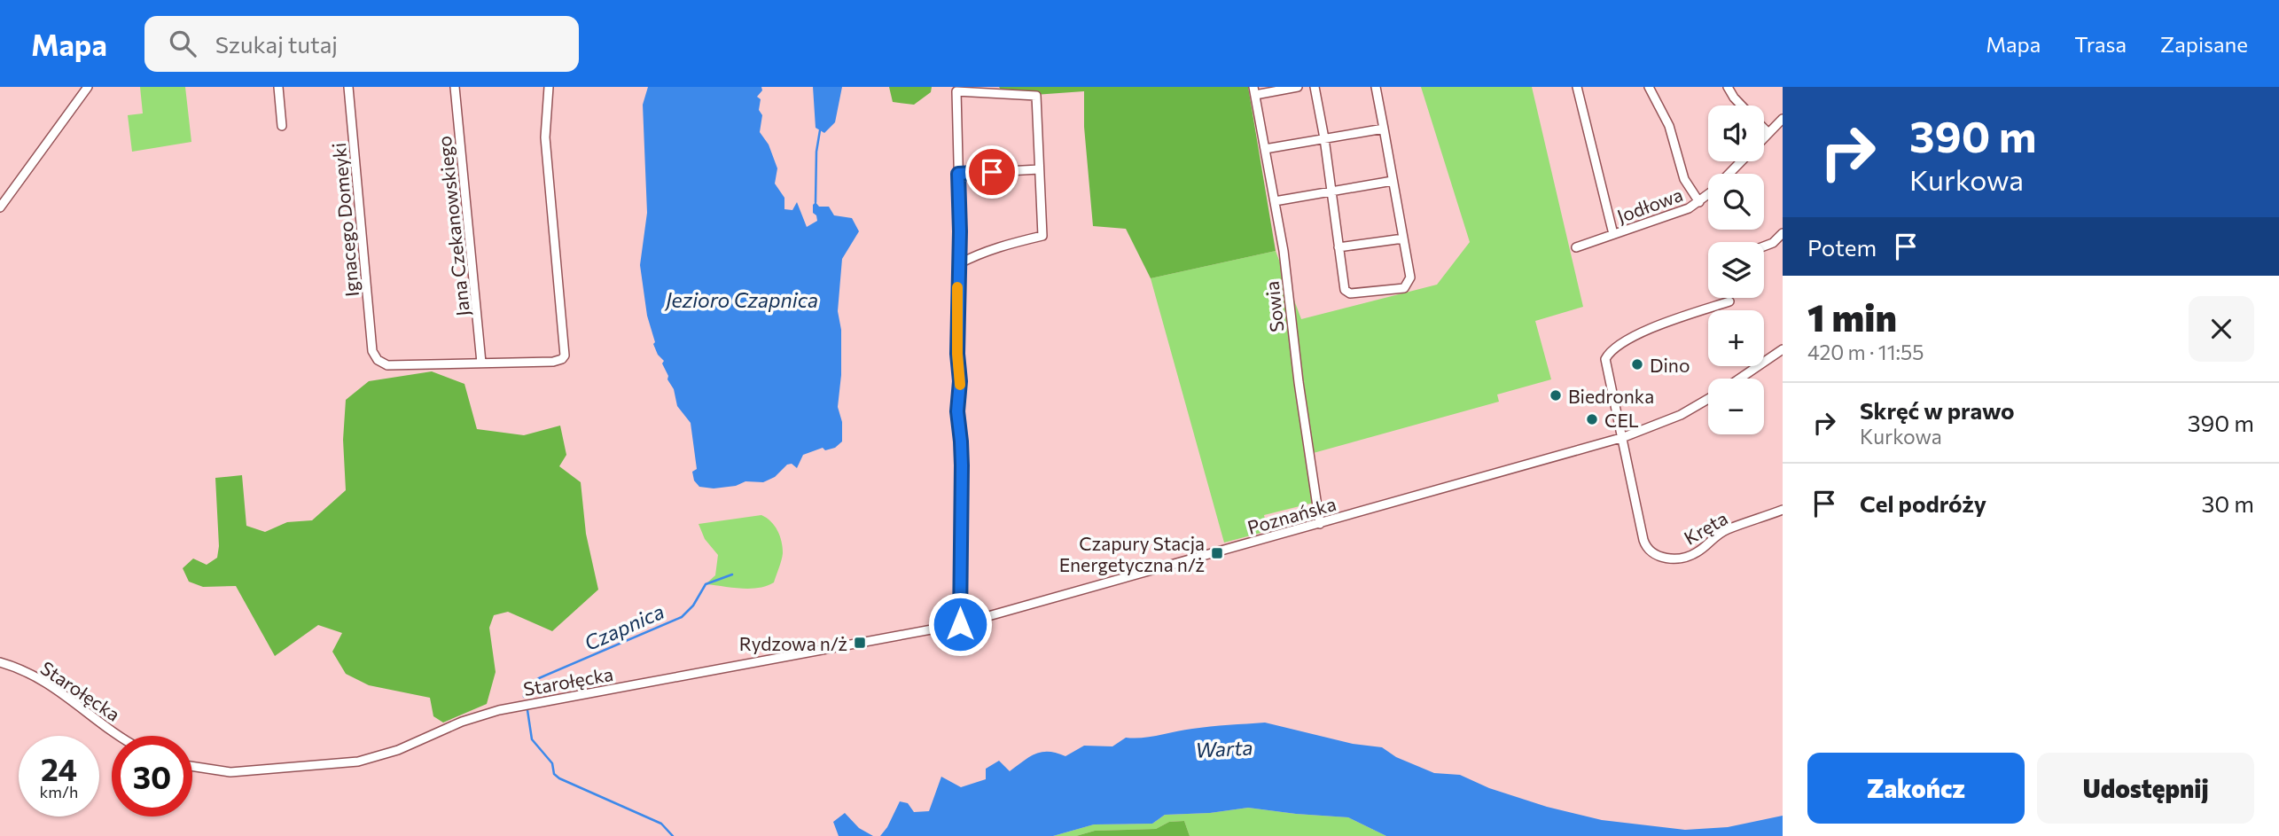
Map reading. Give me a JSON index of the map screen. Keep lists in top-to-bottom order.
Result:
{
  "streets": {
    "street": [
      "Jodłowa",
      "Ignacego Domeyki",
      "Jana Czekanowskiego",
      "Sowia",
      "Poznańska",
      "Kręta",
      "Starołęcka"
    ]
  },
  "crossings": [
    ["Ignacego Domeyki", "Jana Czekanowskiego"],
    ["Sowia", "Poznańska"],
    ["Poznańska", "Kręta"],
    ["Poznańska", "Starołęcka"]
  ],
  "water": ["Jezioro Czapnica", "Czapnica", "Warta"],
  "places": {
    "other": ["Dino", "Biedronka", "CEL"],
    "transit": ["Czapury Stacja Energetyczna n/ż", "Rydzowa n/ż"]
  },
  "page": {
    "header": "Mapa",
    "search": "Szukaj tutaj",
    "nav": ["Mapa", "Trasa", "Zapisane"],
    "turn": ["390 m", "Kurkowa"],
    "map_buttons": ["+", "−"],
    "then": "Potem",
    "heading": ["1 min", "420 m · 11:55"],
    "list": [
      {
        "name": "Skręć w prawo",
        "note": "Kurkowa",
        "value": "390 m"
      },
      {
        "name": "Cel podróży",
        "value": "30 m"
      }
    ],
    "speed": "24 km/h",
    "limit": "30",
    "buttons": ["Zakończ", "Udostępnij"]
  }
}
